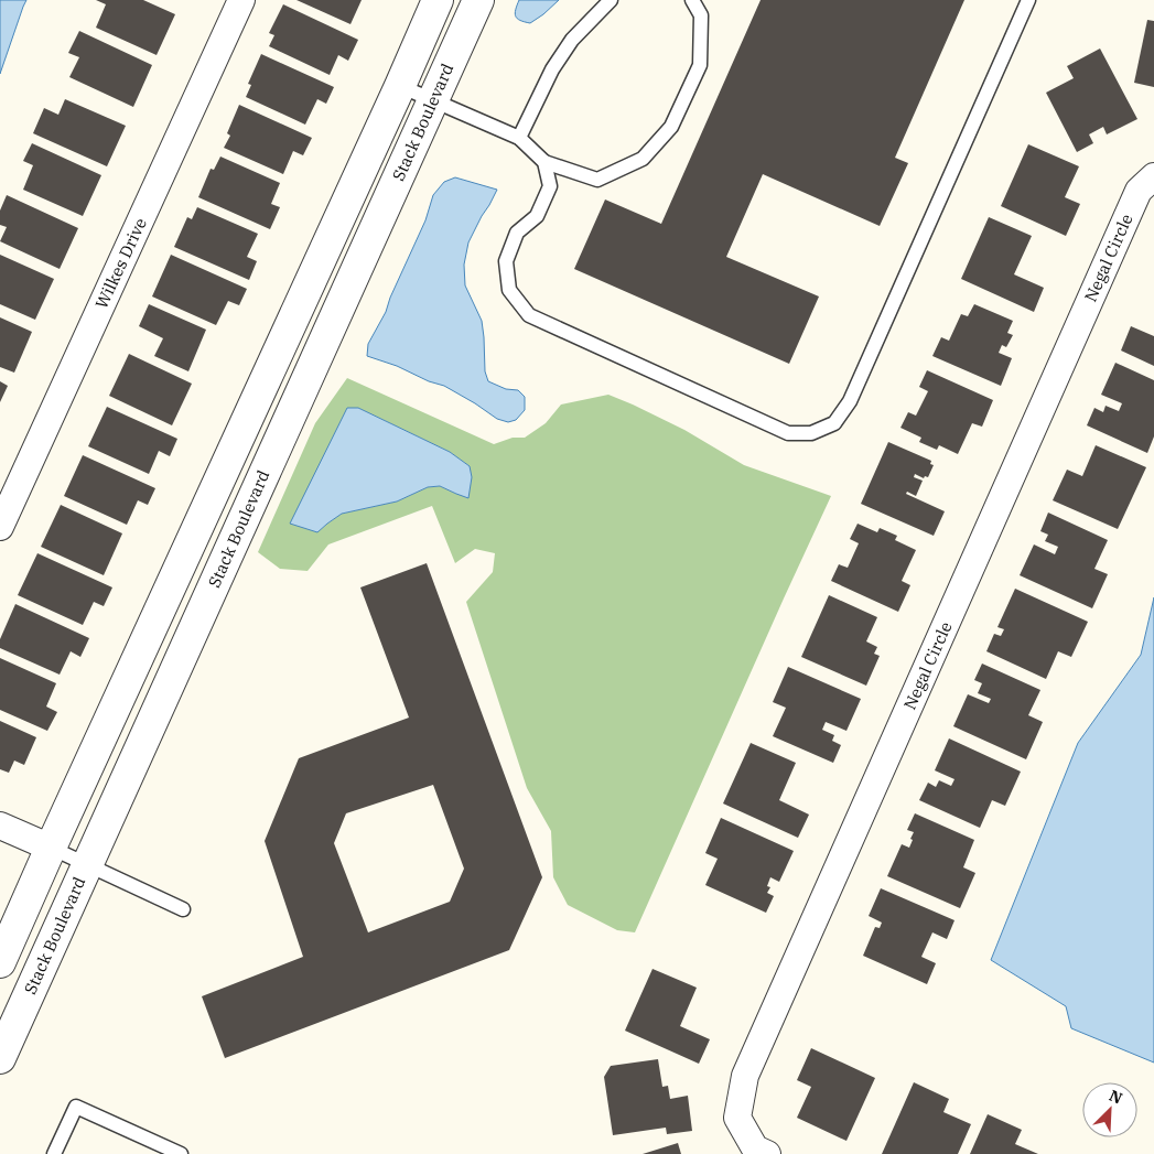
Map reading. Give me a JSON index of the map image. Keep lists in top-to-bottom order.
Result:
{
  "streets": {
    "street": ["Stack Boulevard", "Negal Circle", "Wilkes Drive"]
  },
  "north": "top right"
}
